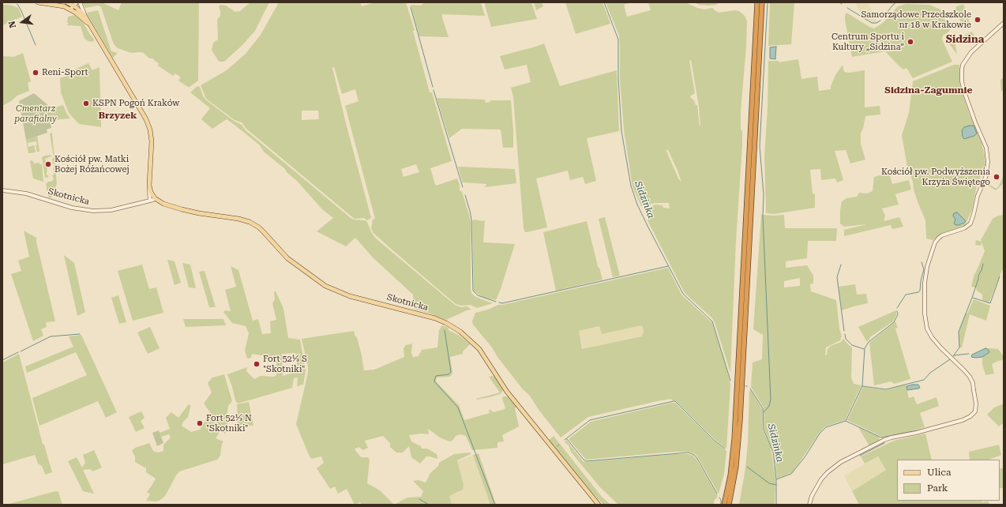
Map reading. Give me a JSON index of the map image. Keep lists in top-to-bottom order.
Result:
{
  "streets": {
    "main road": ["Skotnicka"]
  },
  "districts": ["Sidzina", "Sidzina-Zagumnie", "Brzyzek"],
  "water": ["Sidzinka"],
  "parks": ["Cmentarz parafialny"],
  "places": [
    "Samorządowe Przedszkole nr 18 w Krakowie",
    "Centrum Sportu i Kultury „Sidzina”",
    "Reni-Sport",
    "KSPN Pogoń Kraków",
    "Kościół pw. Matki Bożej Różańcowej",
    "Kościół pw. Podwyższenia Krzyża Świętego",
    "Fort 52½ S \"Skotniki\"",
    "Fort 52½ N \"Skotniki\""
  ],
  "legend": ["Ulica", "Park"],
  "north": "left"
}
